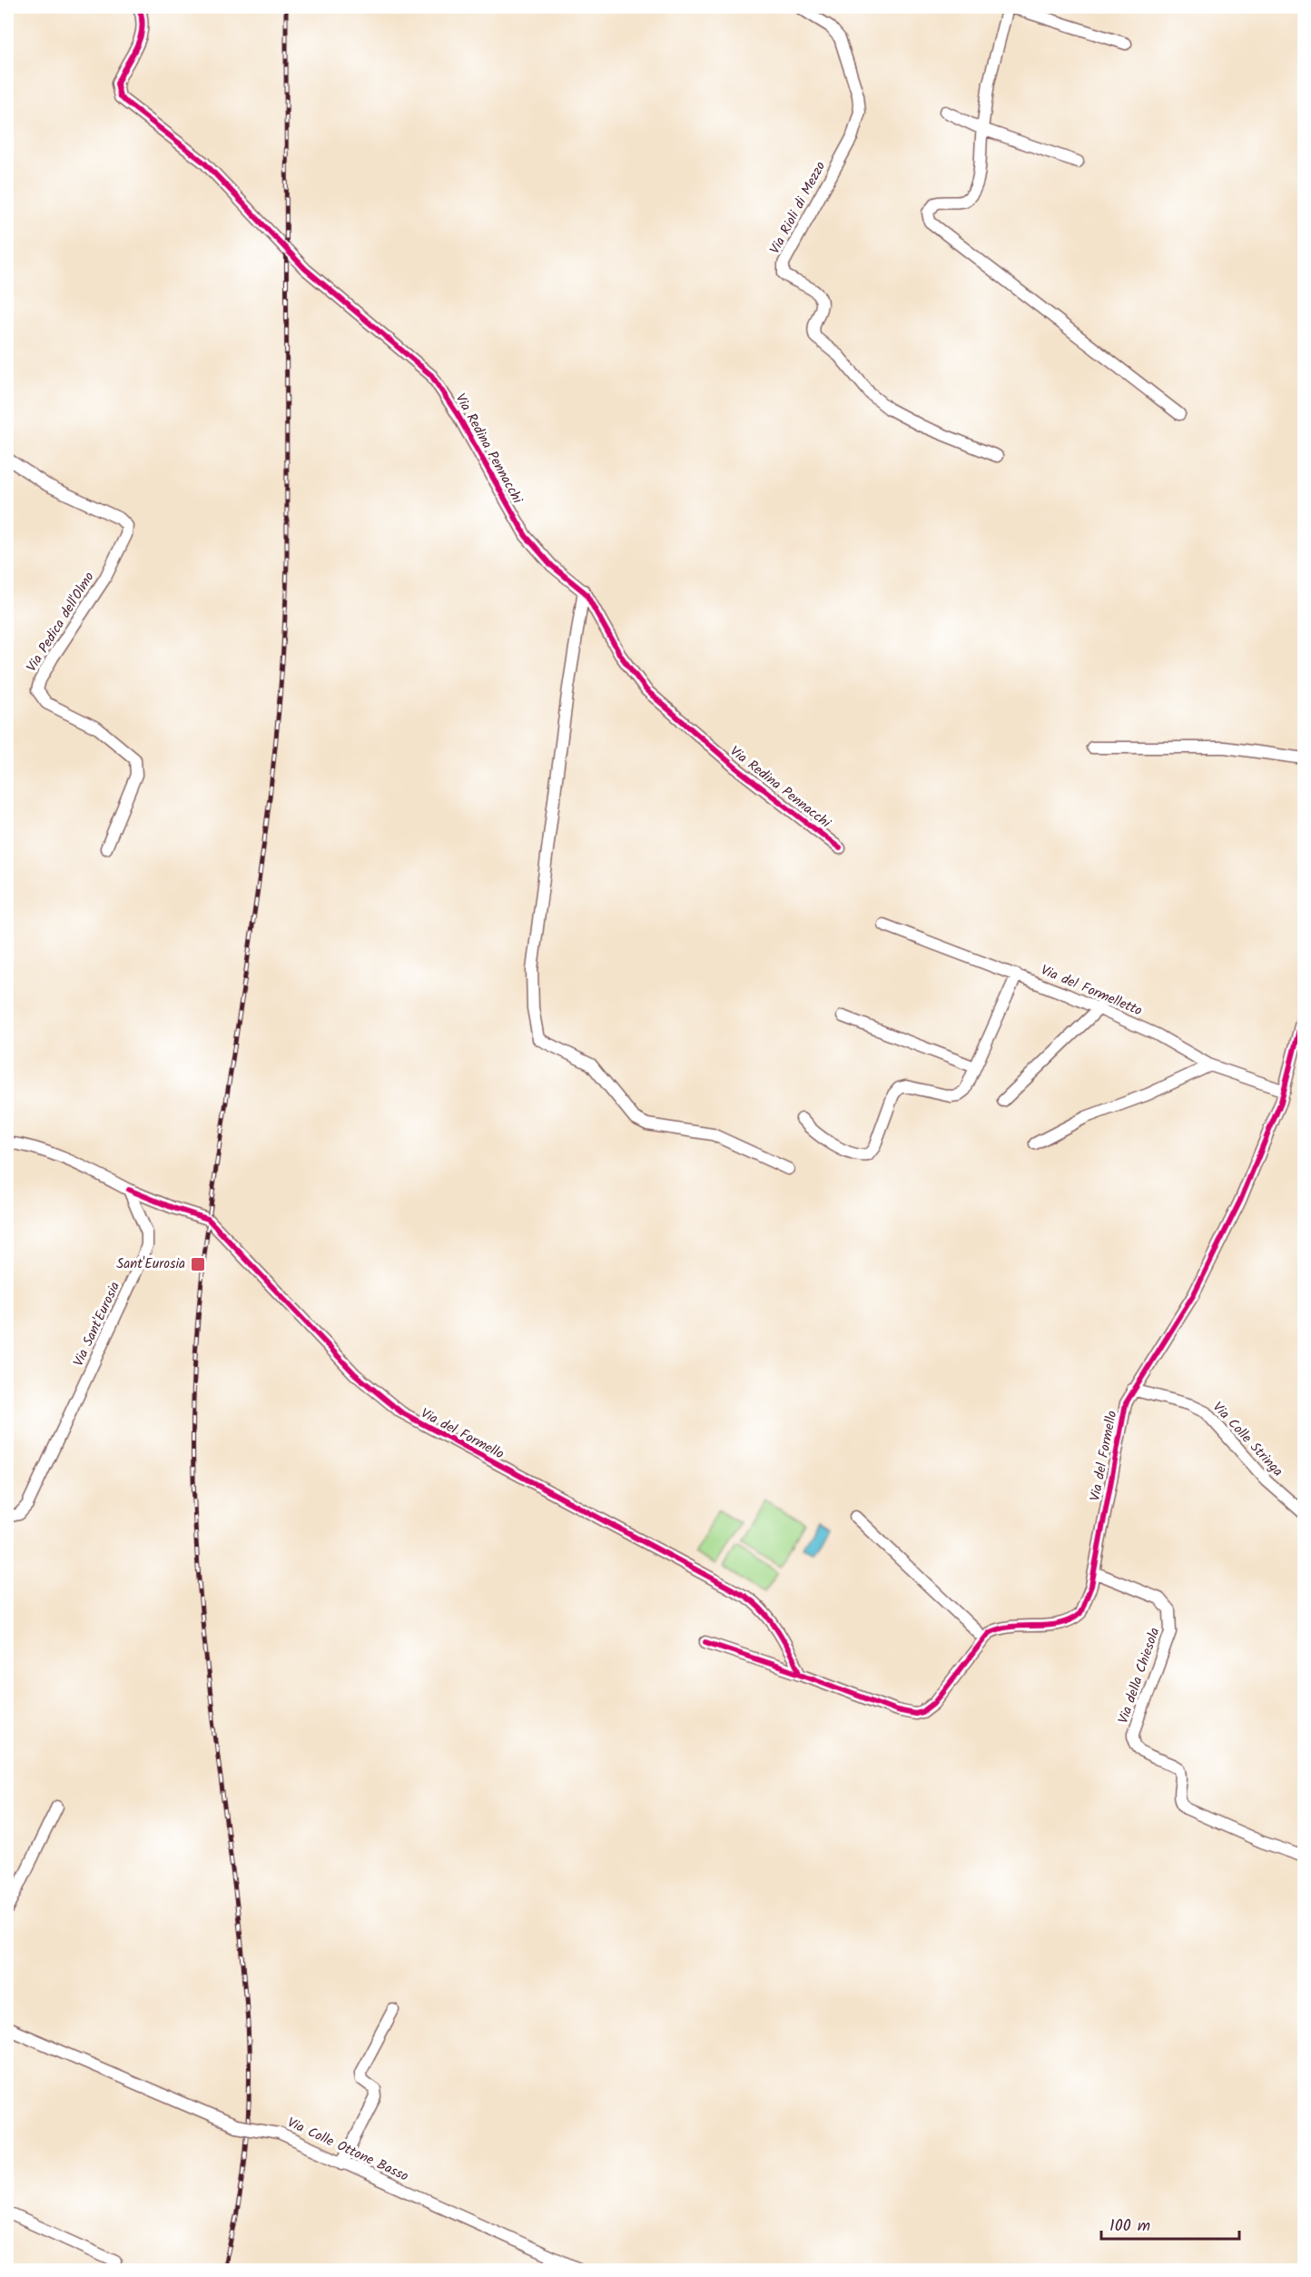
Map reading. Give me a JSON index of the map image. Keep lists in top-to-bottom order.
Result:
{
  "streets": {
    "street": [
      "Via Rioli di Mezzo",
      "Via Redina Pennacchi",
      "Via Pedica dell'Olmo",
      "Via del Formelletto",
      "Via Sant'Eurosia",
      "Via del Formello",
      "Via Colle Stringa",
      "Via della Chiesola",
      "Via Colle Ottone Basso"
    ]
  },
  "crossings": [
    ["Via del Formelletto", "Via del Formello"],
    ["Via Sant'Eurosia", "Via del Formello"],
    ["Via del Formello", "Via Colle Stringa"],
    ["Via del Formello", "Via della Chiesola"]
  ],
  "places": {
    "transit": ["Sant'Eurosia"]
  },
  "scale_bar": "100 m"
}
